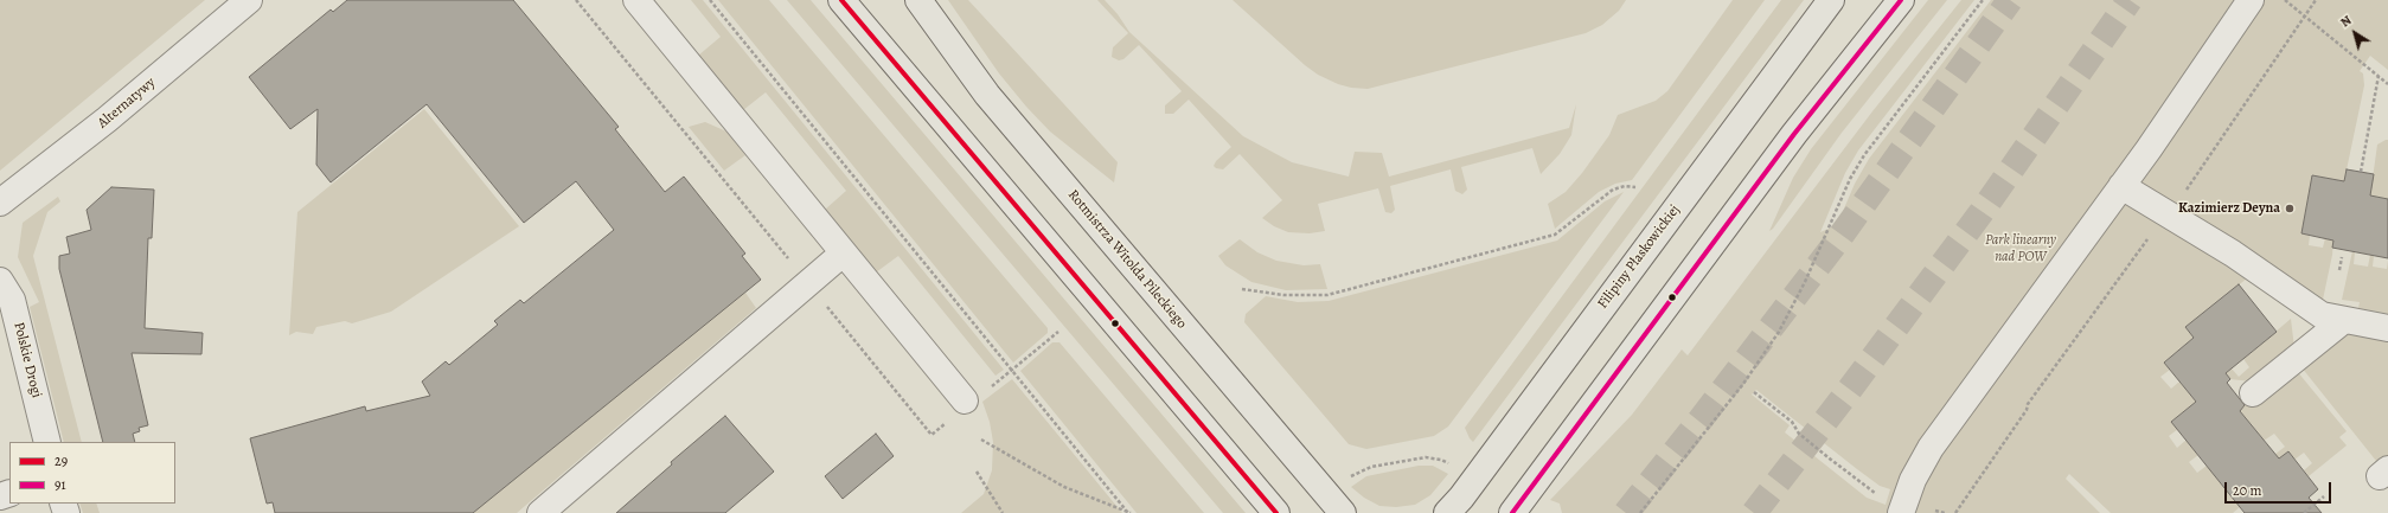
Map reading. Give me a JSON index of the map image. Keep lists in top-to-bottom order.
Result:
{
  "streets": {
    "main road": ["Filipiny Płaskowickiej", "Rotmistrza Witolda Pileckiego"],
    "street": ["Alternatywy", "Polskie Drogi"]
  },
  "parks": ["Park linearny nad POW"],
  "places": ["Kazimierz Deyna"],
  "lines": ["transit line 29", "transit line 91"],
  "legend": ["29", "91"],
  "scale_bar": "20 m",
  "north": "top left"
}
